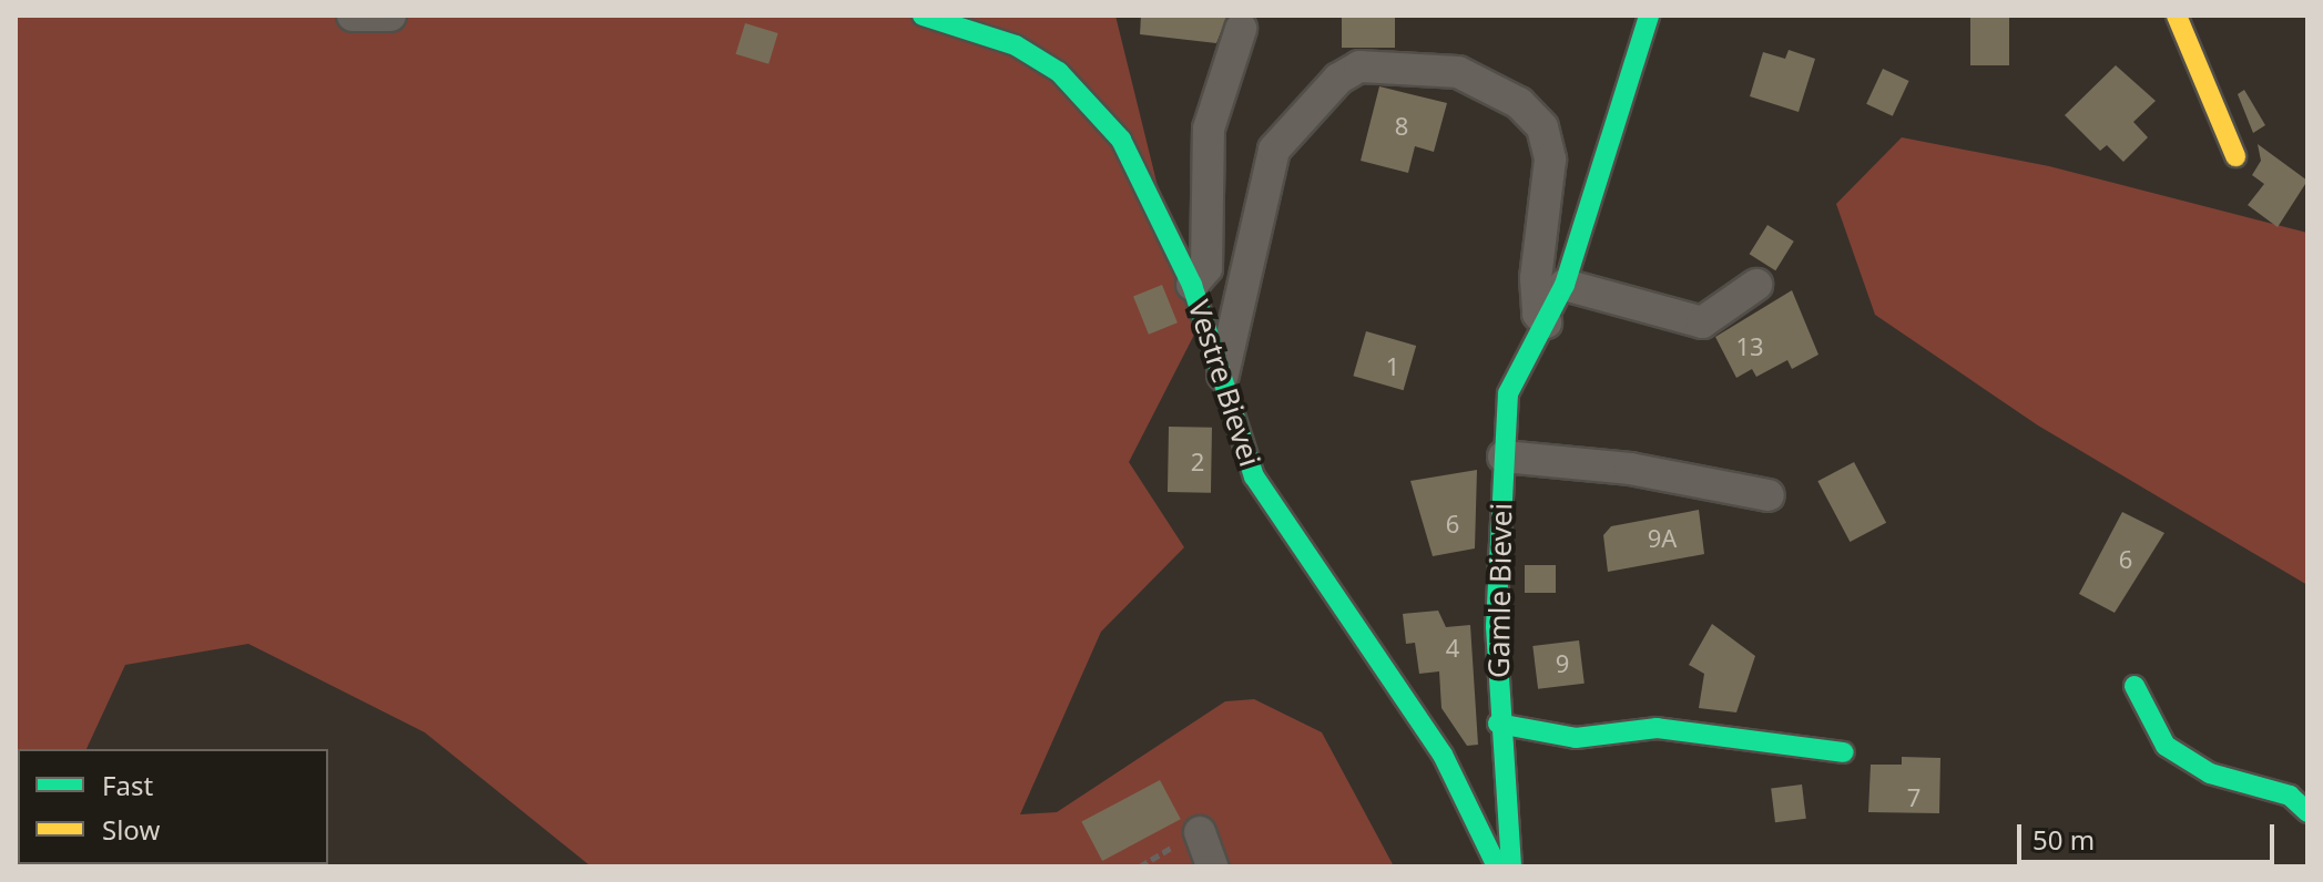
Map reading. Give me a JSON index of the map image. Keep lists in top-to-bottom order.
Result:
{
  "streets": {
    "street": ["Vestre Bievei", "Gamle Bievei"]
  },
  "house_numbers": [
    "8",
    "13",
    "1",
    "2",
    "6",
    "9A",
    "6",
    "4",
    "9",
    "7"
  ],
  "legend": ["Fast", "Slow"],
  "scale_bar": "50 m"
}
